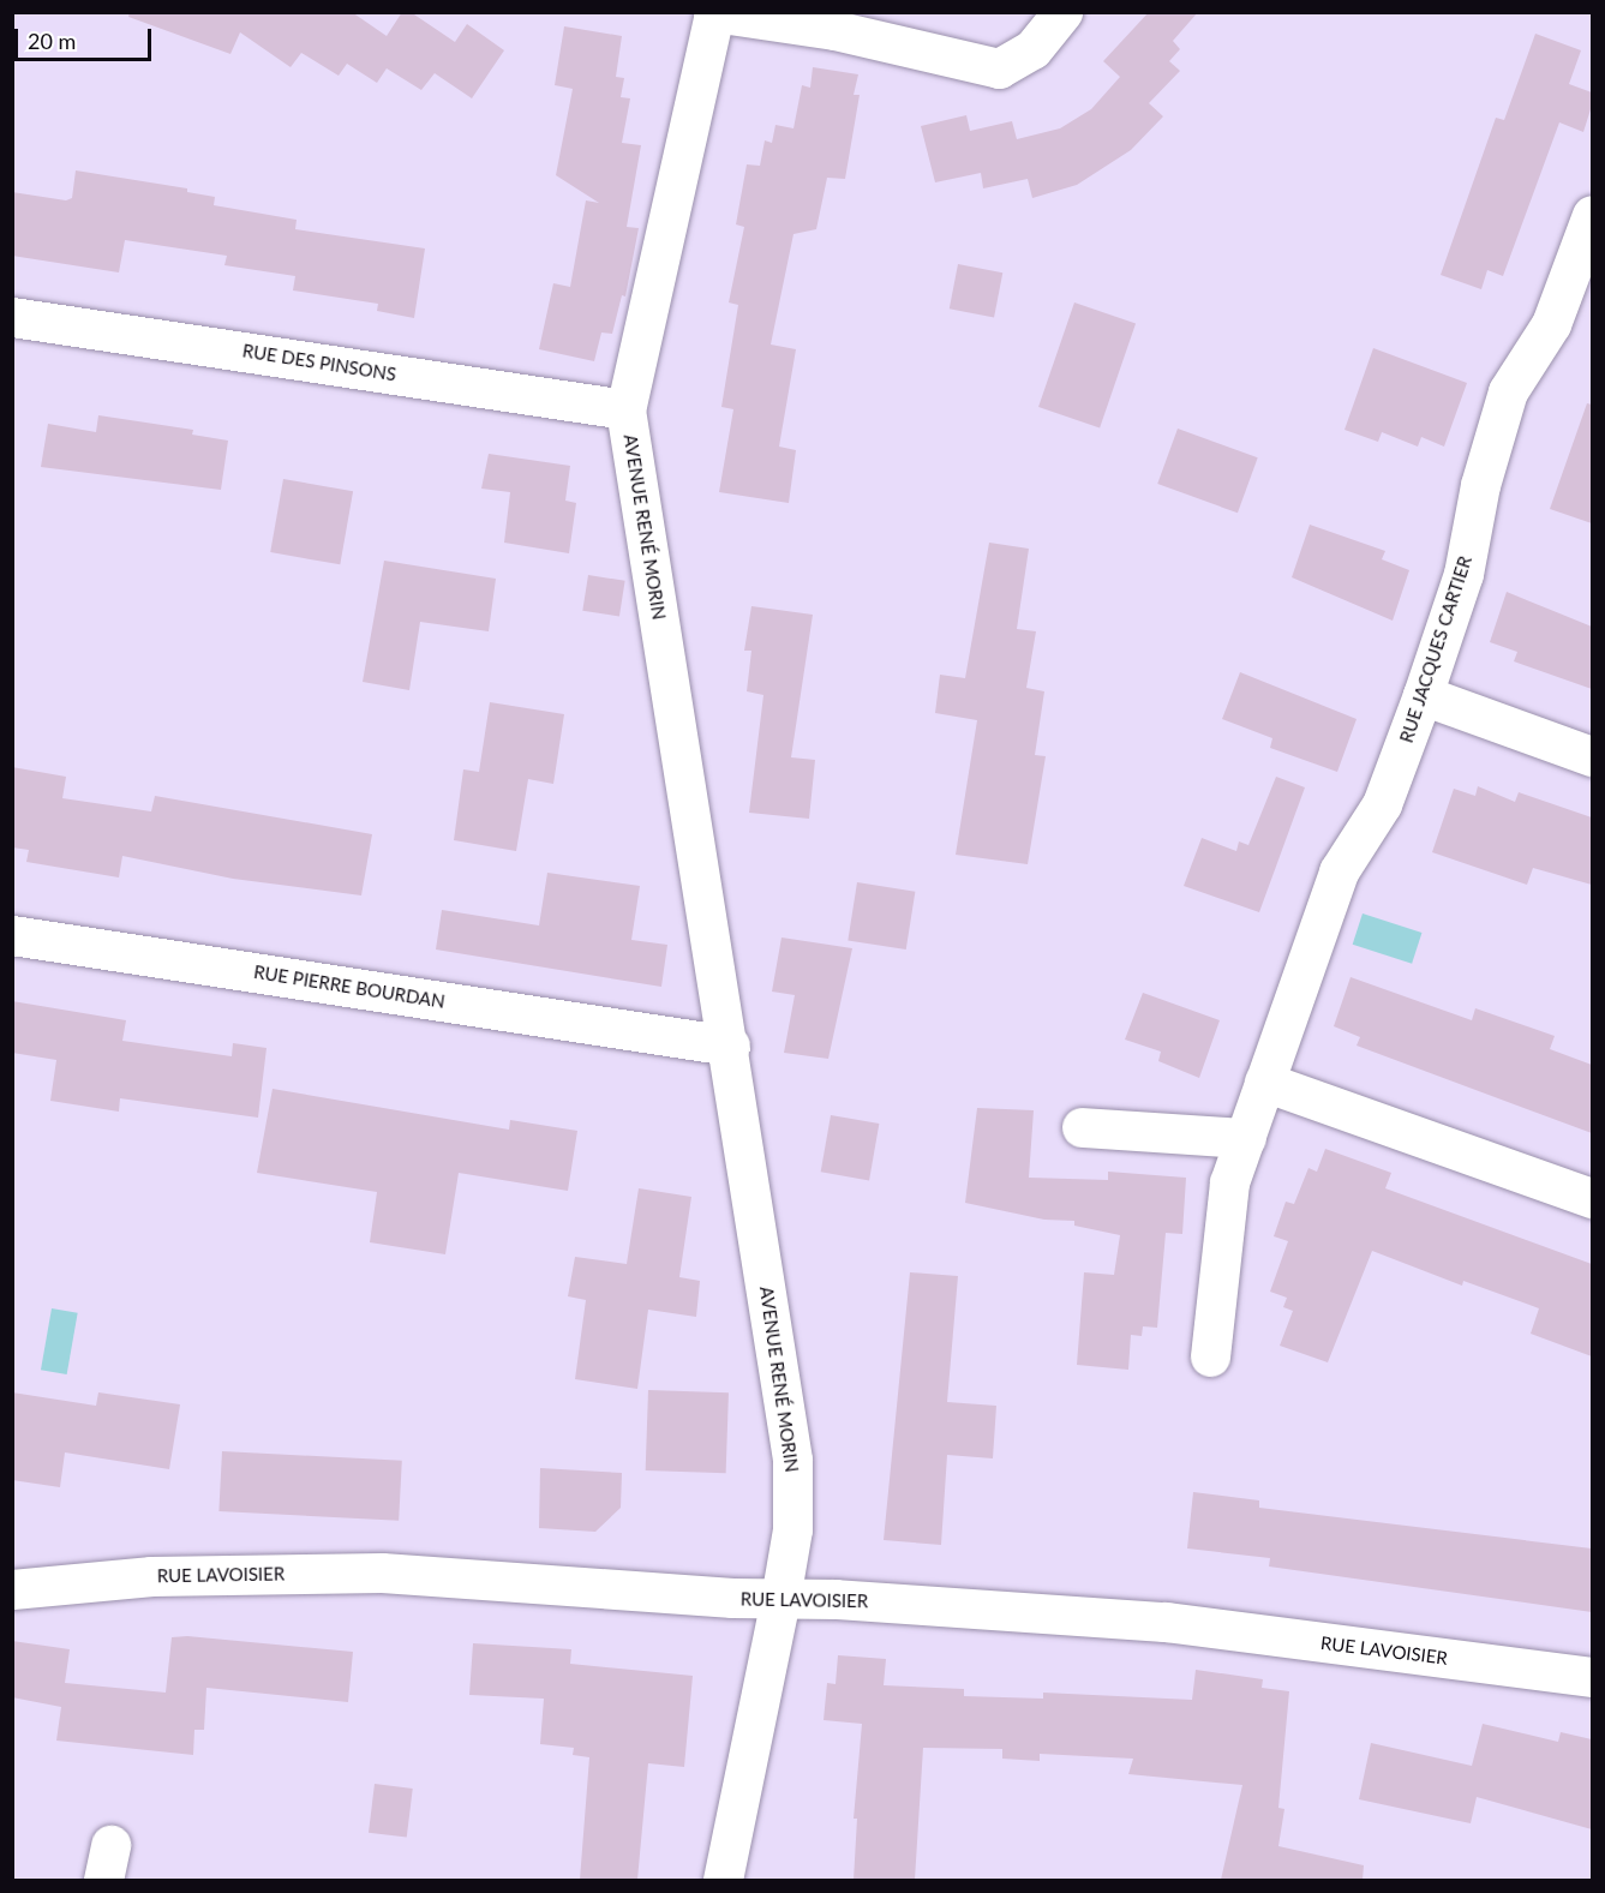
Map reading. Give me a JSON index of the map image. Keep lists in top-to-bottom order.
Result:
{
  "streets": {
    "street": [
      "RUE DES PINSONS",
      "AVENUE RENÉ MORIN",
      "RUE JACQUES CARTIER",
      "RUE PIERRE BOURDAN",
      "RUE LAVOISIER"
    ]
  },
  "crossings": [
    ["RUE DES PINSONS", "AVENUE RENÉ MORIN"],
    ["AVENUE RENÉ MORIN", "RUE PIERRE BOURDAN"],
    ["AVENUE RENÉ MORIN", "RUE LAVOISIER"]
  ],
  "scale_bar": "20 m"
}
